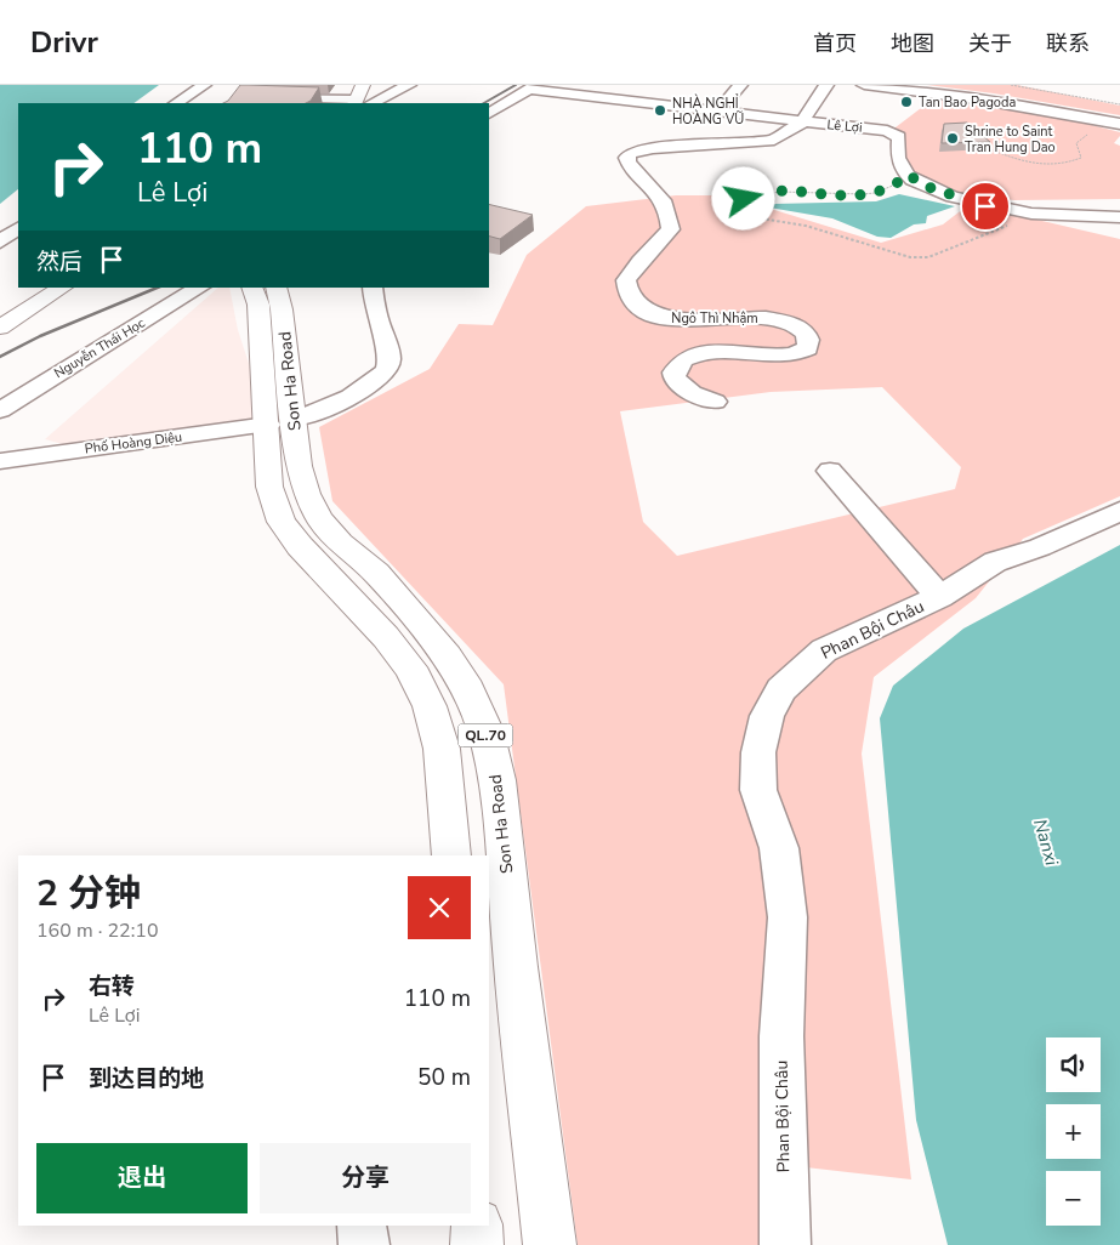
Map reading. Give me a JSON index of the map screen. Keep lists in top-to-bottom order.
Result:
{
  "streets": {
    "main road": ["Son Ha Road", "QL.70"],
    "street": [
      "Lê Lợi",
      "Ngô Thì Nhậm",
      "Nguyễn Thái Học",
      "Phố Hoàng Diệu",
      "Phan Bội Châu"
    ]
  },
  "crossings": [
    ["Lê Lợi", "Ngô Thì Nhậm"],
    ["Son Ha Road", "Phố Hoàng Diệu"]
  ],
  "water": ["Nanxi"],
  "places": ["Tan Bao Pagoda", "NHÀ NGHỈ HOÀNG VŨ", "Shrine to Saint Tran Hung Dao"],
  "page": {
    "header": "Drivr",
    "nav": [
      "首页",
      "地图",
      "关于",
      "联系"
    ],
    "turn": ["110 m", "Lê Lợi"],
    "then": "然后",
    "heading": ["2 分钟", "160 m · 22:10"],
    "list": [
      {
        "name": "右转",
        "note": "Lê Lợi",
        "value": "110 m"
      },
      {
        "name": "到达目的地",
        "value": "50 m"
      }
    ],
    "map_buttons": ["+", "−"],
    "buttons": ["退出", "分享"]
  }
}
